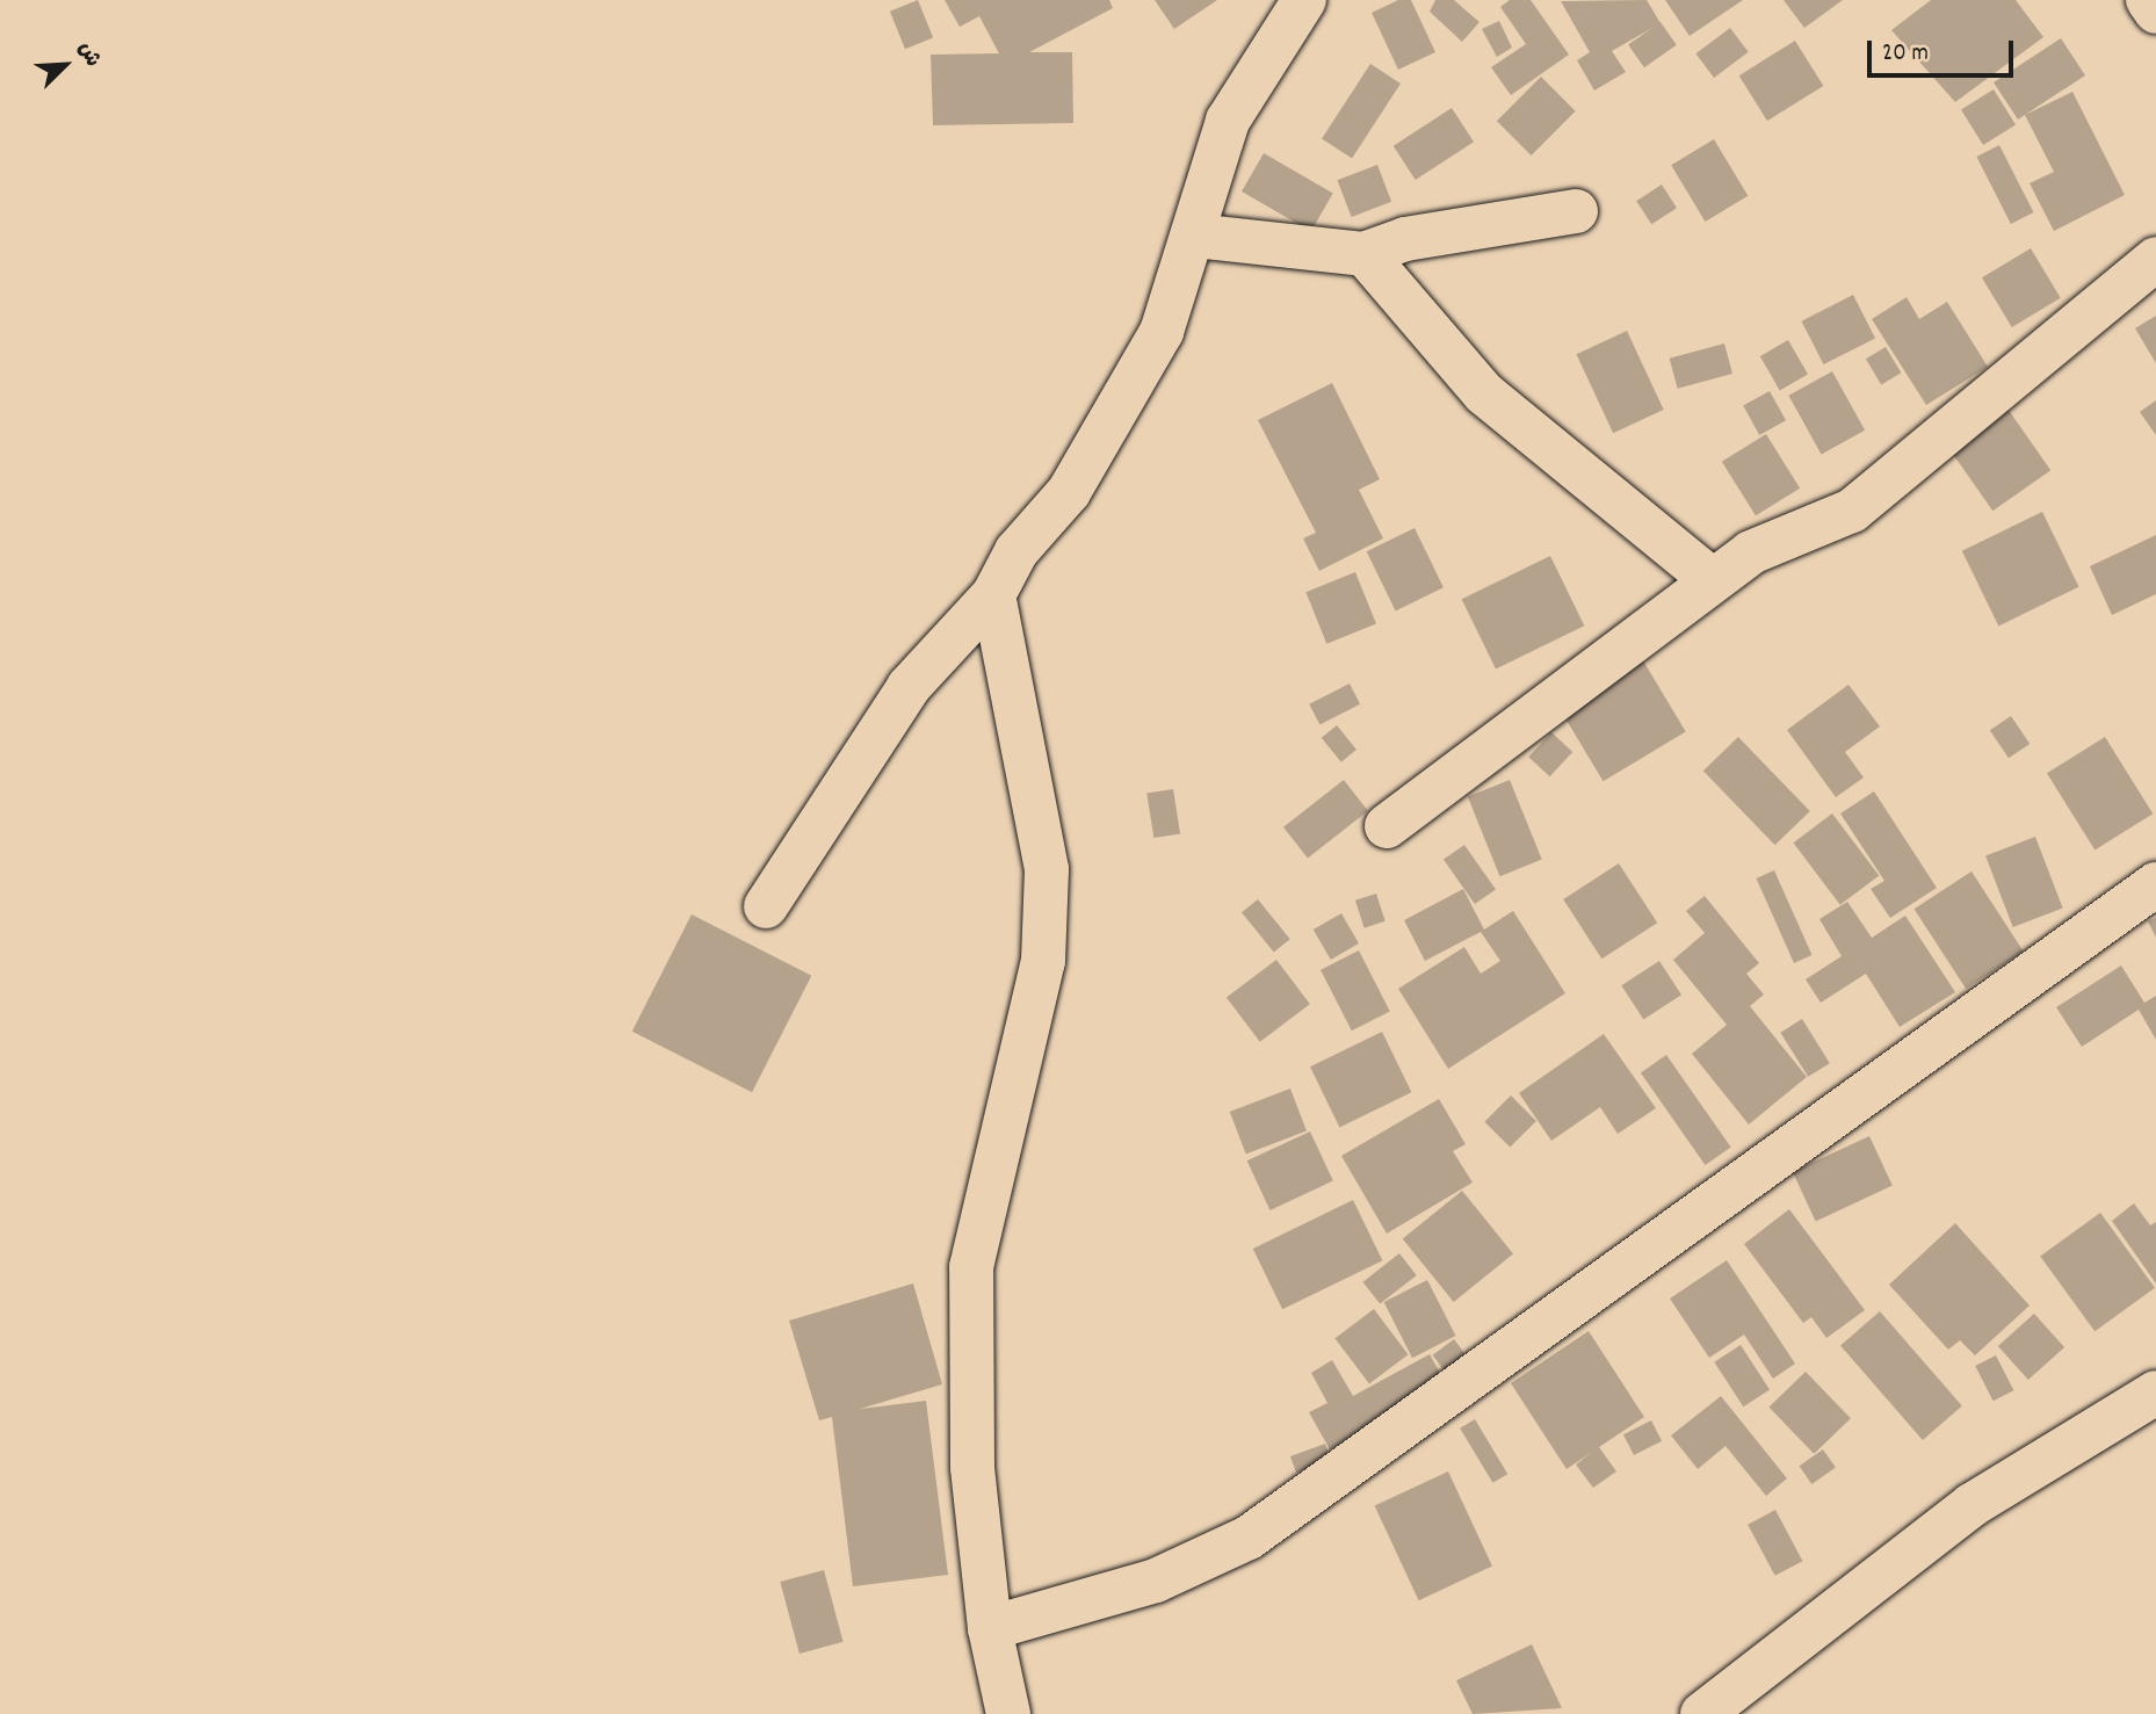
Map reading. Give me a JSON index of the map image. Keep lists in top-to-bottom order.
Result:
{
  "scale_bar": "20 m",
  "north": "top right"
}
